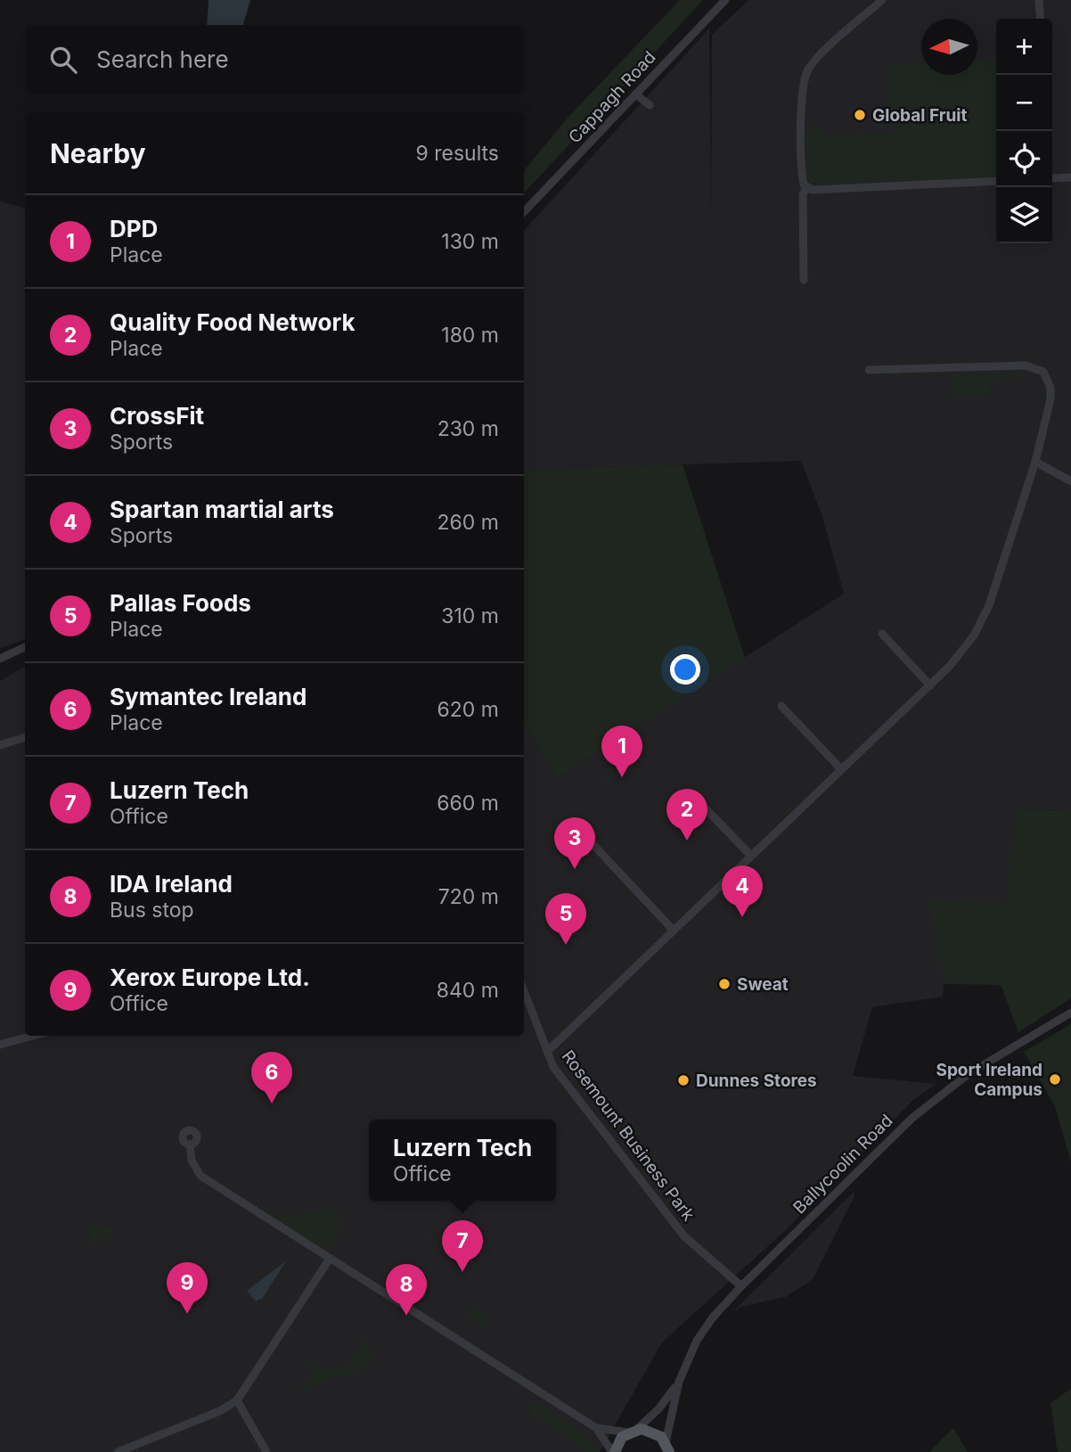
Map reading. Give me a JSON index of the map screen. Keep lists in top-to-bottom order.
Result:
{
  "streets": {
    "street": ["Cappagh Road", "Rosemount Business Park", "Ballycoolin Road"]
  },
  "crossings": [
    ["Rosemount Business Park", "Ballycoolin Road"]
  ],
  "places": [
    "Global Fruit",
    "Sweat",
    "Sport Ireland Campus",
    "Dunnes Stores"
  ],
  "north": "left",
  "page": {
    "map_buttons": ["+", "−"],
    "search": "Search here",
    "heading": ["Nearby", "9 results"],
    "list": [
      {
        "mark": "1",
        "name": "DPD",
        "note": "Place",
        "value": "130 m"
      },
      {
        "mark": "2",
        "name": "Quality Food Network",
        "note": "Place",
        "value": "180 m"
      },
      {
        "mark": "3",
        "name": "CrossFit",
        "note": "Sports",
        "value": "230 m"
      },
      {
        "mark": "4",
        "name": "Spartan martial arts",
        "note": "Sports",
        "value": "260 m"
      },
      {
        "mark": "5",
        "name": "Pallas Foods",
        "note": "Place",
        "value": "310 m"
      },
      {
        "mark": "6",
        "name": "Symantec Ireland",
        "note": "Place",
        "value": "620 m"
      },
      {
        "mark": "7",
        "name": "Luzern Tech",
        "note": "Office",
        "value": "660 m"
      },
      {
        "mark": "8",
        "name": "IDA Ireland",
        "note": "Bus stop",
        "value": "720 m"
      },
      {
        "mark": "9",
        "name": "Xerox Europe Ltd.",
        "note": "Office",
        "value": "840 m"
      }
    ],
    "pins": [
      "1",
      "2",
      "3",
      "4",
      "5",
      "6",
      "7",
      "9",
      "8"
    ],
    "popup": ["Luzern Tech", "Office"]
  }
}
